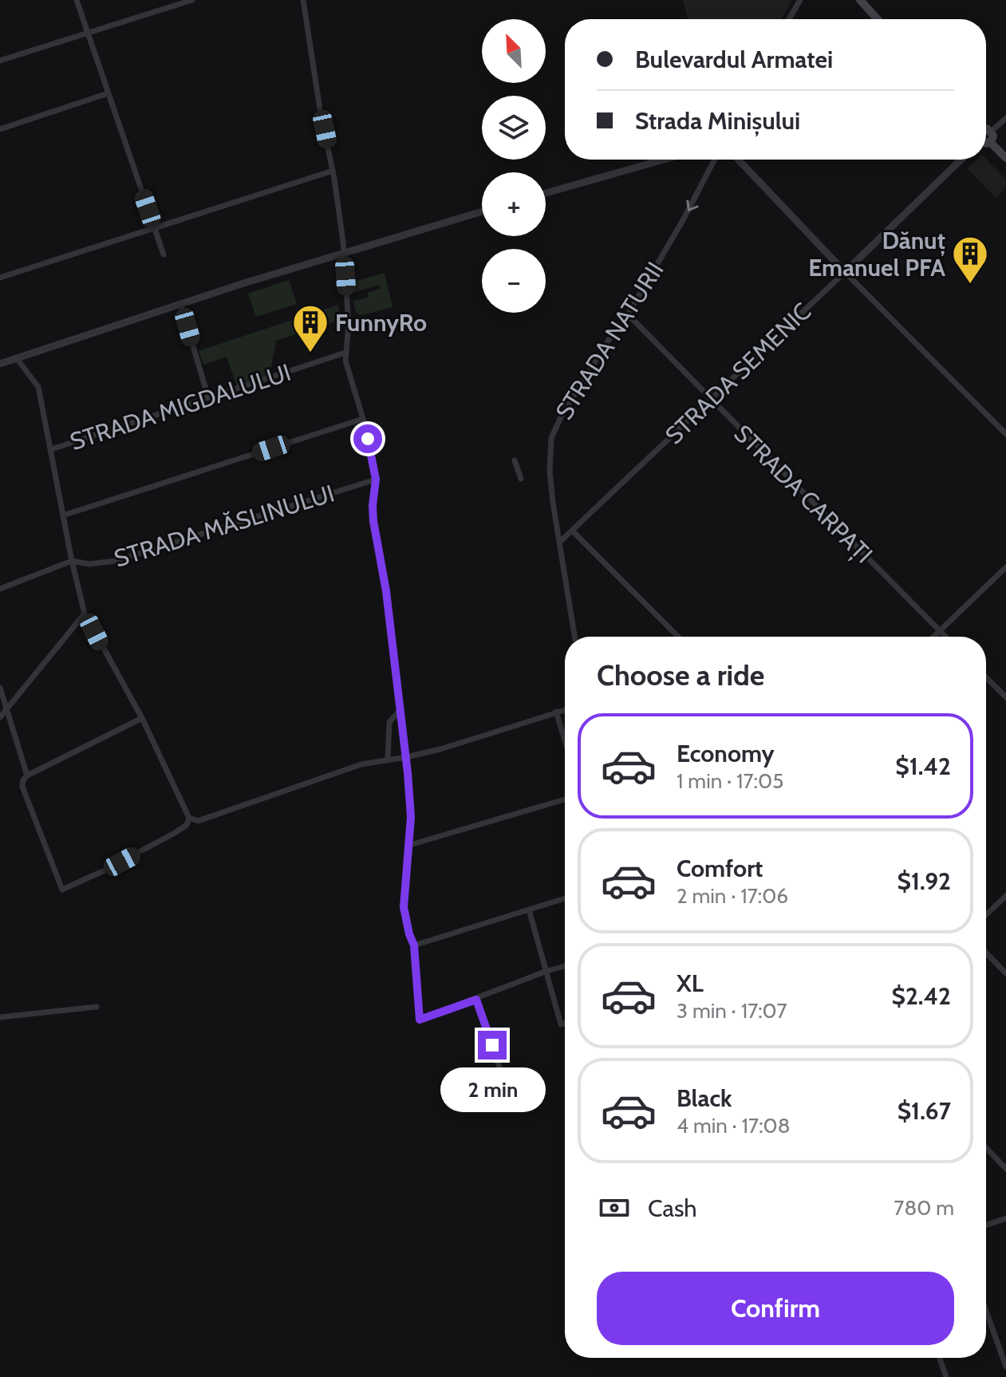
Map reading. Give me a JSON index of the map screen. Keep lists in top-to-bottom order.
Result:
{
  "streets": {
    "street": [
      "STRADA NATURII",
      "STRADA SEMENIC",
      "STRADA MIGDALULUI",
      "STRADA CARPAȚI",
      "STRADA MĂSLINULUI"
    ]
  },
  "crossings": [
    ["STRADA NATURII", "STRADA SEMENIC"],
    ["STRADA NATURII", "STRADA CARPAȚI"],
    ["STRADA SEMENIC", "STRADA CARPAȚI"]
  ],
  "places": {
    "building": ["Dănuț Emanuel PFA", "FunnyRo"]
  },
  "north": "top left",
  "page": {
    "map_buttons": ["+", "−"],
    "banner": ["Bulevardul Armatei", "Strada Minișului"],
    "heading": "Choose a ride",
    "list": [
      {
        "name": "Economy",
        "note": "1 min · 17:05",
        "value": "$1.42"
      },
      {
        "name": "Comfort",
        "note": "2 min · 17:06",
        "value": "$1.92"
      },
      {
        "name": "XL",
        "note": "3 min · 17:07",
        "value": "$2.42"
      },
      {
        "name": "Black",
        "note": "4 min · 17:08",
        "value": "$1.67"
      }
    ],
    "bubble": "2 min",
    "pay": ["Cash", "780 m"],
    "buttons": "Confirm"
  }
}
